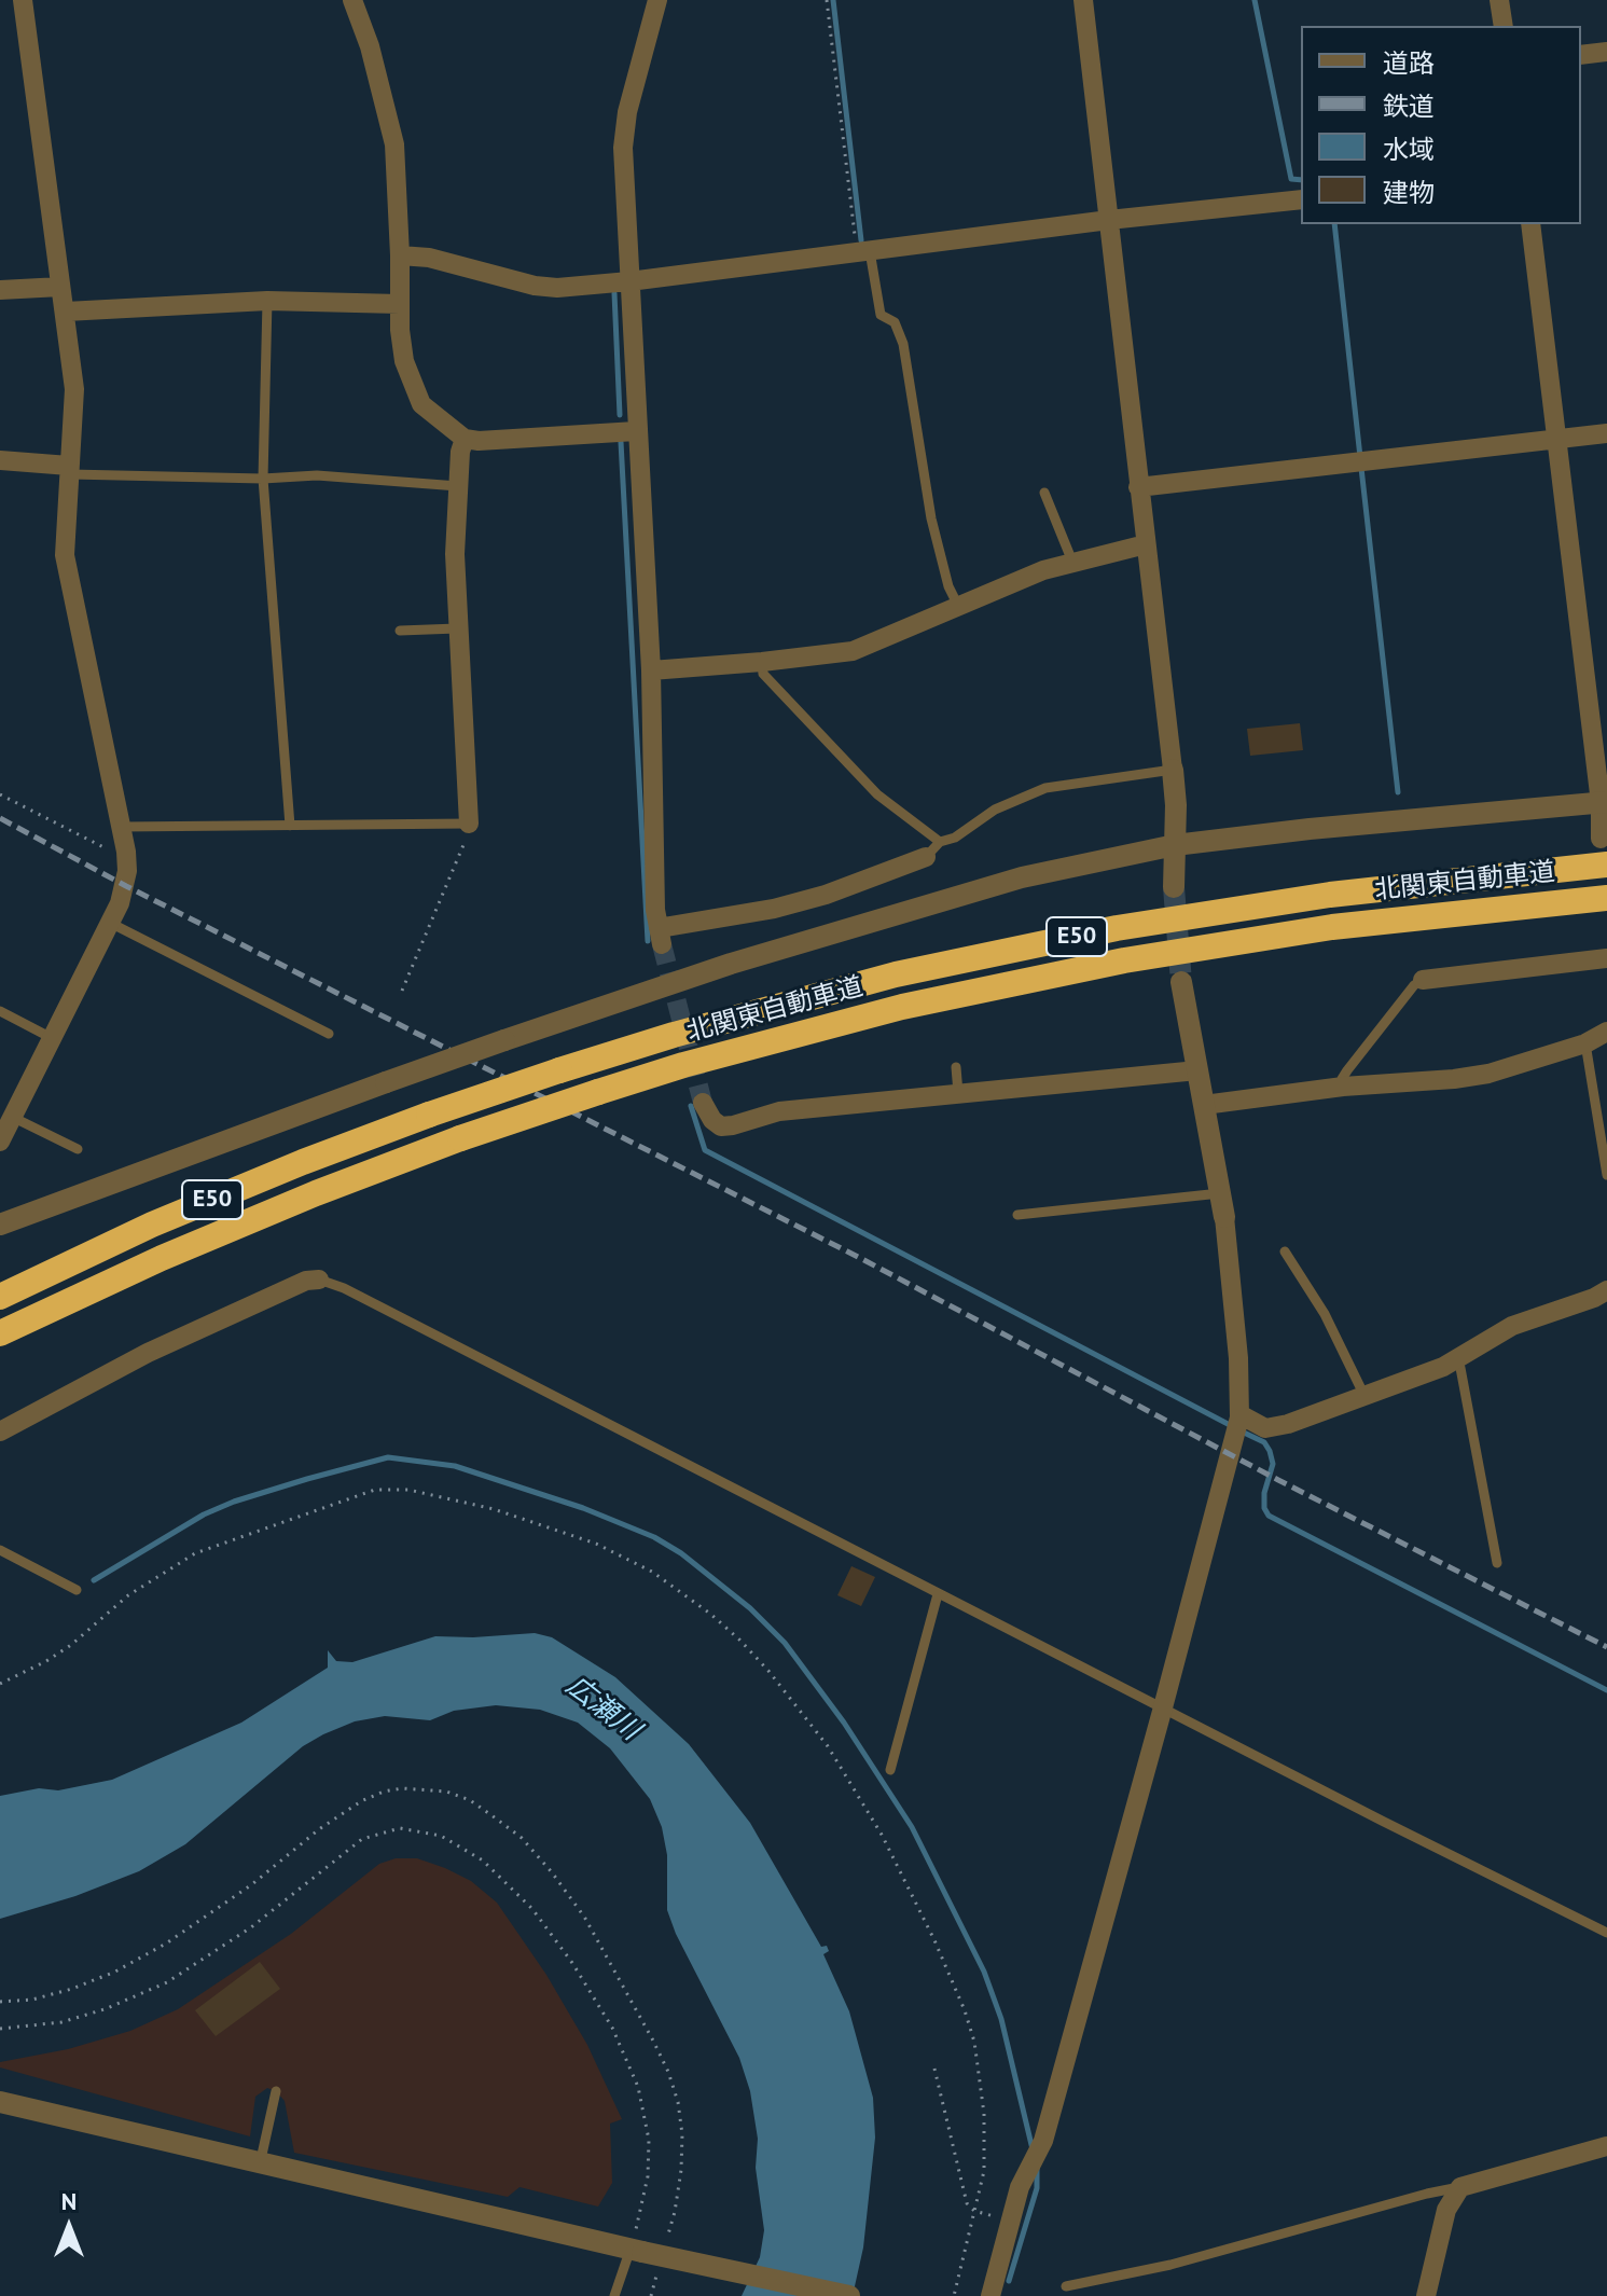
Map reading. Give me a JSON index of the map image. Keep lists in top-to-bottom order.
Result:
{
  "streets": {
    "highway": ["北関東自動車道", "E50"]
  },
  "water": ["広瀬川"],
  "legend": [
    "道路",
    "鉄道",
    "水域",
    "建物"
  ],
  "north": "top"
}
